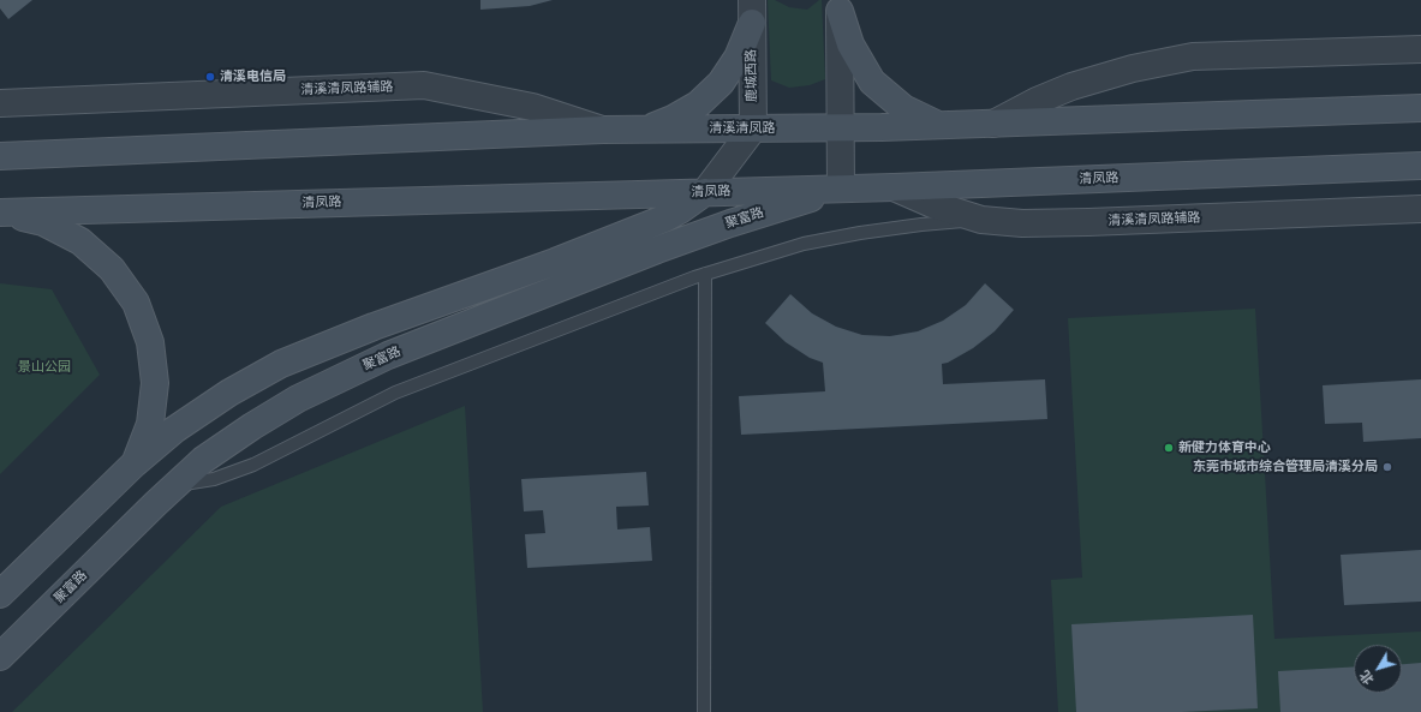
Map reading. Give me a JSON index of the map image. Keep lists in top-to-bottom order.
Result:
{
  "streets": {
    "main road": ["清溪清凤路", "清凤路", "聚富路"],
    "street": ["鹿城西路", "清溪清凤路辅路"]
  },
  "crossings": [
    ["鹿城西路", "清溪清凤路"],
    ["清溪清凤路辅路", "清溪清凤路"],
    ["清溪清凤路辅路", "清凤路"],
    ["清凤路", "聚富路"]
  ],
  "parks": ["景山公园"],
  "places": ["清溪电信局", "新健力体育中心", "东莞市城市综合管理局清溪分局"],
  "north": "bottom left"
}
